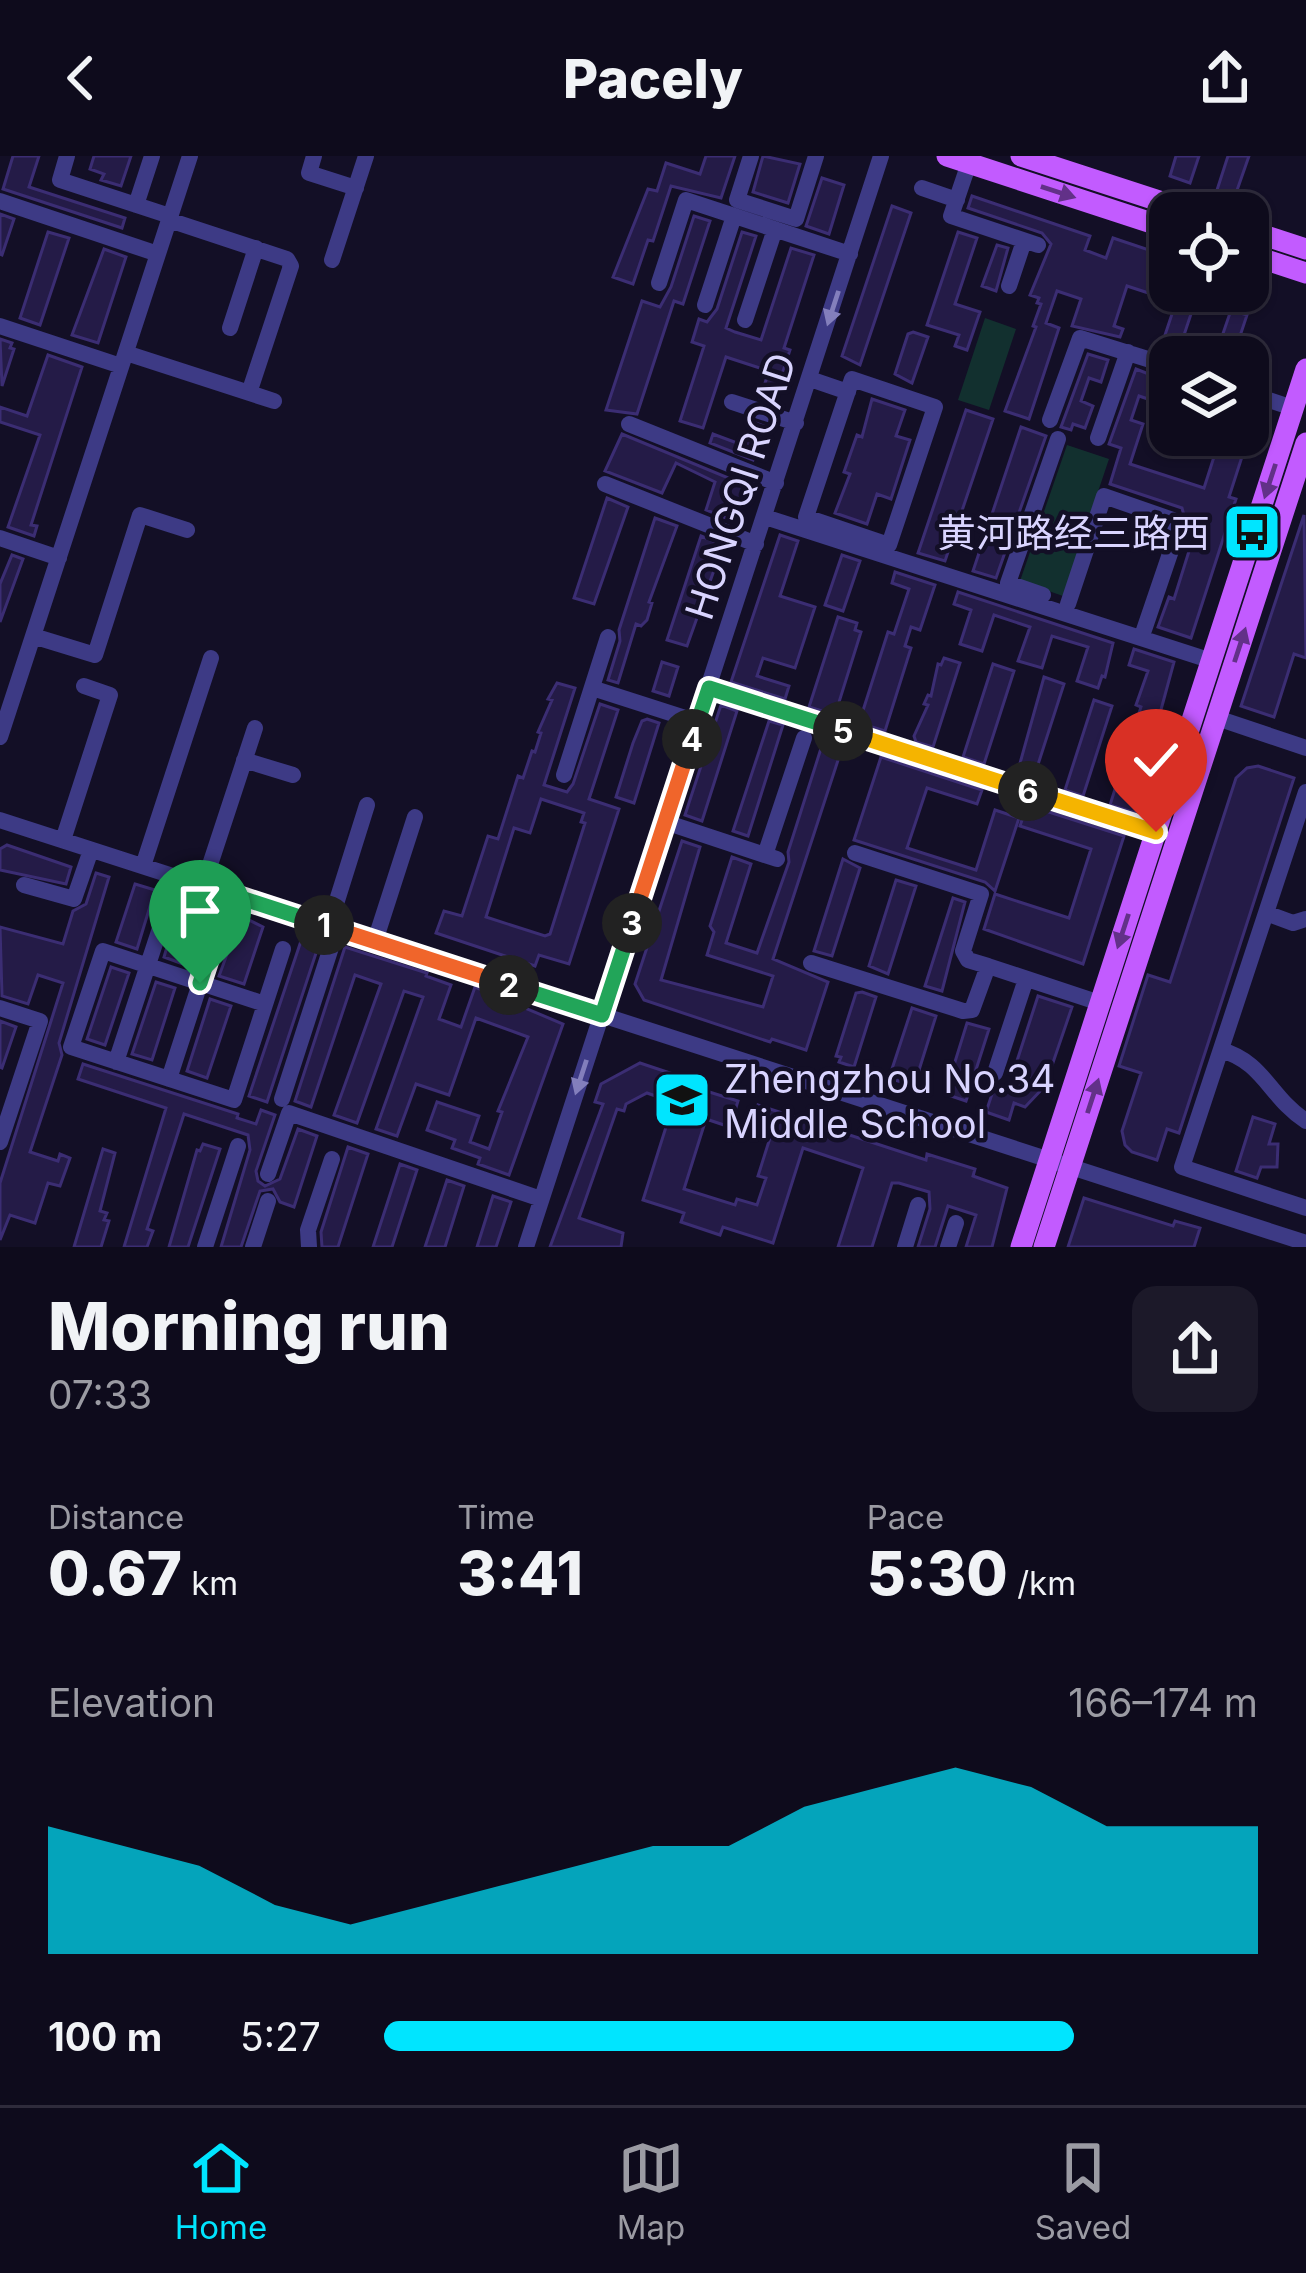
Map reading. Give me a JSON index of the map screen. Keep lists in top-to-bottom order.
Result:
{
  "streets": {
    "street": ["HONGQI ROAD"]
  },
  "places": {
    "bus stop": ["黄河路经三路西"],
    "school or university": ["Zhengzhou No.34 Middle School"]
  },
  "page": {
    "header": "Pacely",
    "pins": [
      "5",
      "4",
      "6",
      "3",
      "1",
      "2"
    ],
    "heading": ["Morning run", "07:33"],
    "stats": [
      ["Distance", "0.67 km"],
      ["Time", "3:41"],
      ["Pace", "5:30 /km"]
    ],
    "chart": ["Elevation", "166–174 m"],
    "list": [
      {
        "name": "100 m",
        "note": "5:27"
      }
    ],
    "tabs": ["Home", "Map", "Saved"]
  }
}
